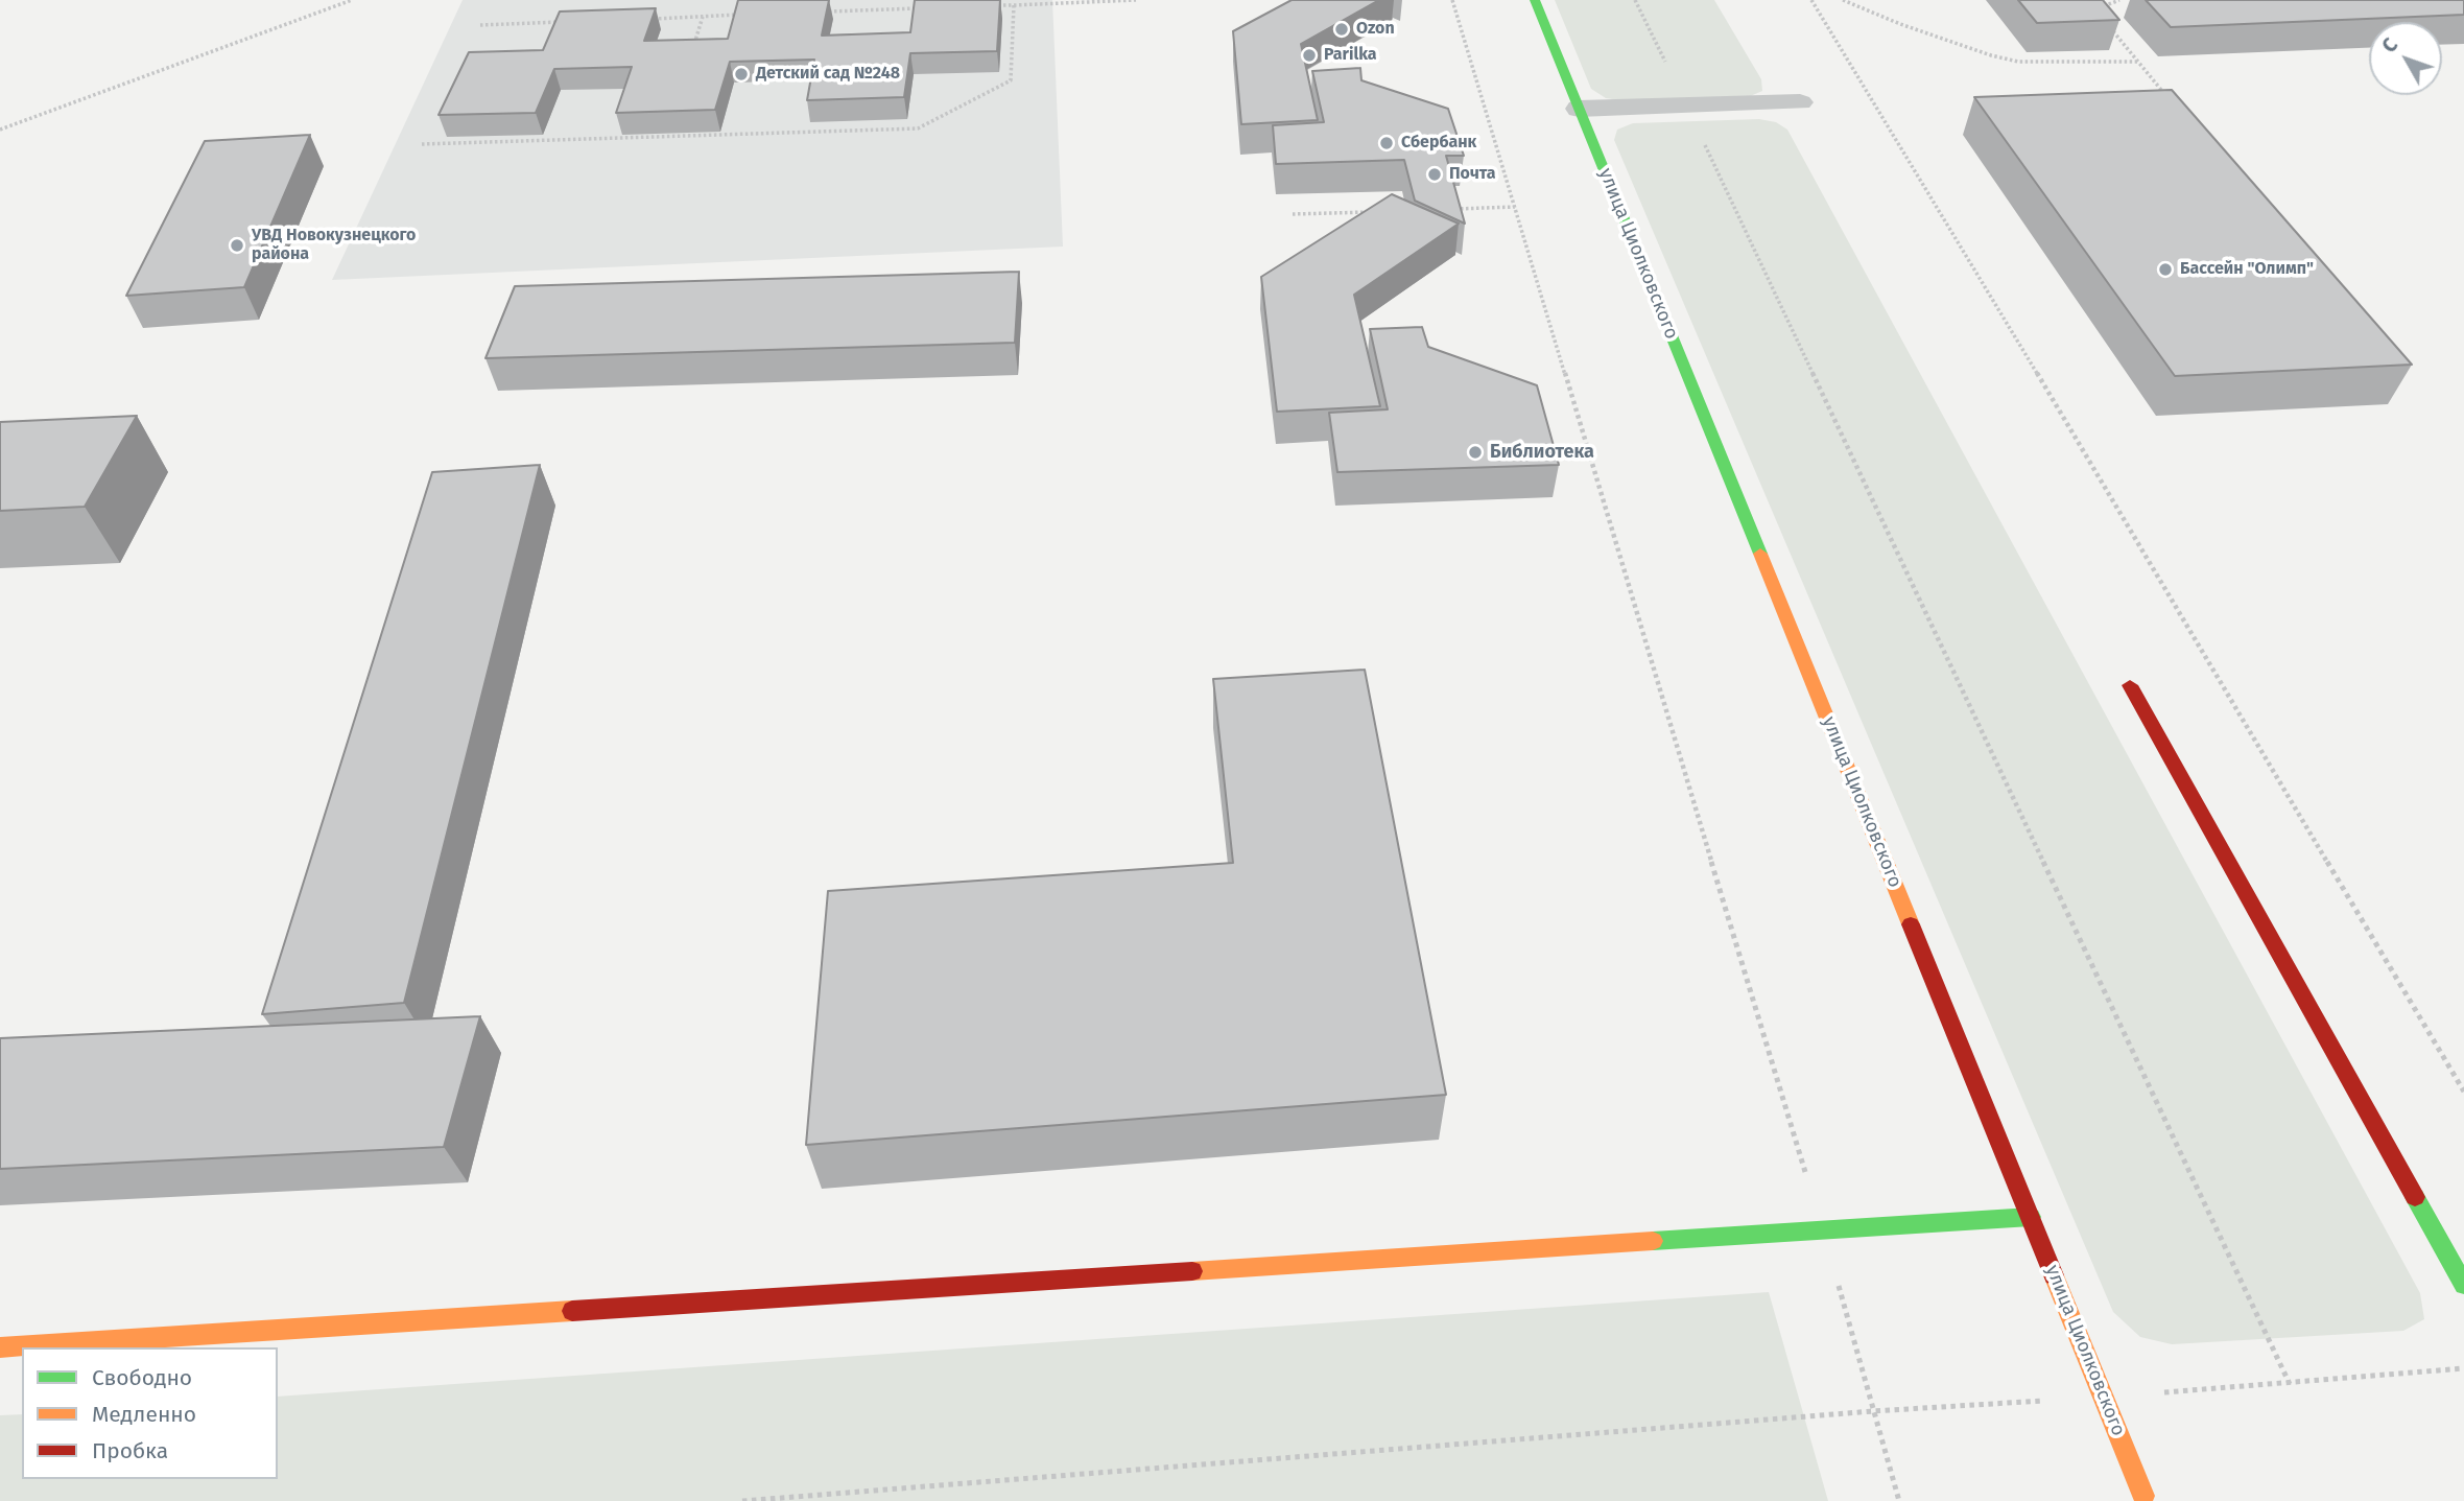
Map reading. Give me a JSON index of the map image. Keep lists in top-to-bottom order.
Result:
{
  "streets": {
    "street": ["улица Циолковского"]
  },
  "places": [
    "Ozon",
    "Parilka",
    "Детский сад №248",
    "Сбербанк",
    "Почта",
    "УВД Новокузнецкого района",
    "Бассейн \"Олимп\"",
    "Библиотека"
  ],
  "legend": ["Свободно", "Медленно", "Пробка"],
  "north": "top left"
}
